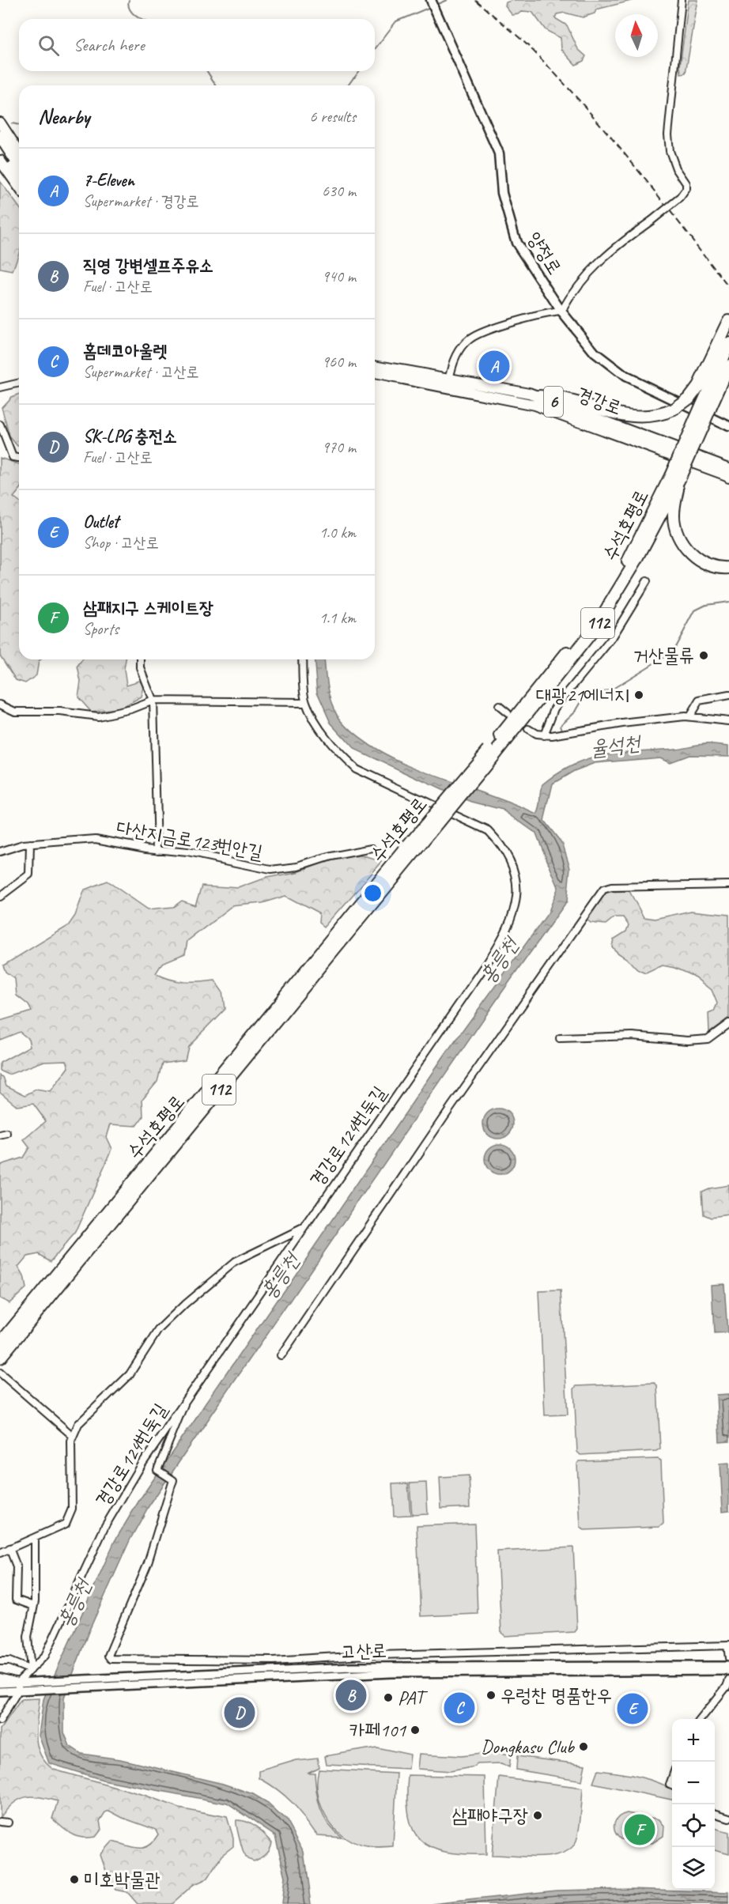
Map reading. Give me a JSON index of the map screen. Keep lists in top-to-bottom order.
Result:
{
  "streets": {
    "highway": ["수석호평로", "112"],
    "main road": ["양정로", "경강로", "6"],
    "street": ["다산지금로123번안길", "경강로124번둑길", "고산로"]
  },
  "crossings": [
    ["경강로124번둑길", "고산로"]
  ],
  "water": ["율석천", "홍릉천"],
  "places": [
    "거산물류",
    "대광21에너지",
    "우렁찬 명품한우",
    "PAT",
    "카페101",
    "Dongkasu Club",
    "삼패야구장",
    "미호박물관"
  ],
  "north": "top",
  "page": {
    "search": "Search here",
    "heading": ["Nearby", "6 results"],
    "list": [
      {
        "mark": "A",
        "name": "7-Eleven",
        "note": "Supermarket · 경강로",
        "value": "630 m"
      },
      {
        "mark": "B",
        "name": "직영 강변셀프주유소",
        "note": "Fuel · 고산로",
        "value": "940 m"
      },
      {
        "mark": "C",
        "name": "홈데코아울렛",
        "note": "Supermarket · 고산로",
        "value": "960 m"
      },
      {
        "mark": "D",
        "name": "SK-LPG 충전소",
        "note": "Fuel · 고산로",
        "value": "970 m"
      },
      {
        "mark": "E",
        "name": "Outlet",
        "note": "Shop · 고산로",
        "value": "1.0 km"
      },
      {
        "mark": "F",
        "name": "삼패지구 스케이트장",
        "note": "Sports",
        "value": "1.1 km"
      }
    ],
    "pins": [
      "A",
      "B",
      "C",
      "E",
      "D",
      "F"
    ],
    "map_buttons": ["+", "−"]
  }
}
